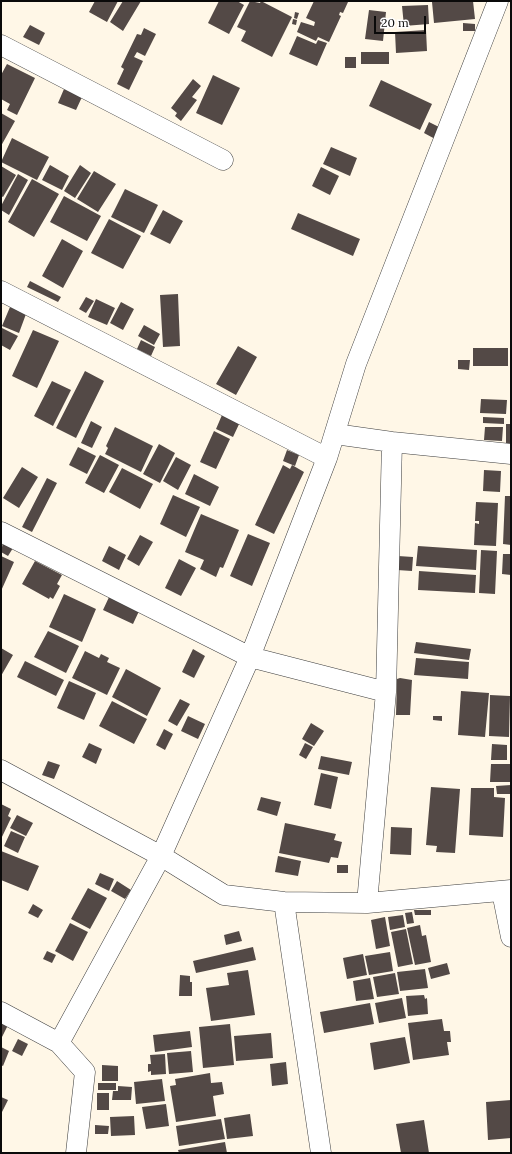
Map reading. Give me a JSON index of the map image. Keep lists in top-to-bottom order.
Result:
{
  "scale_bar": "20 m"
}
